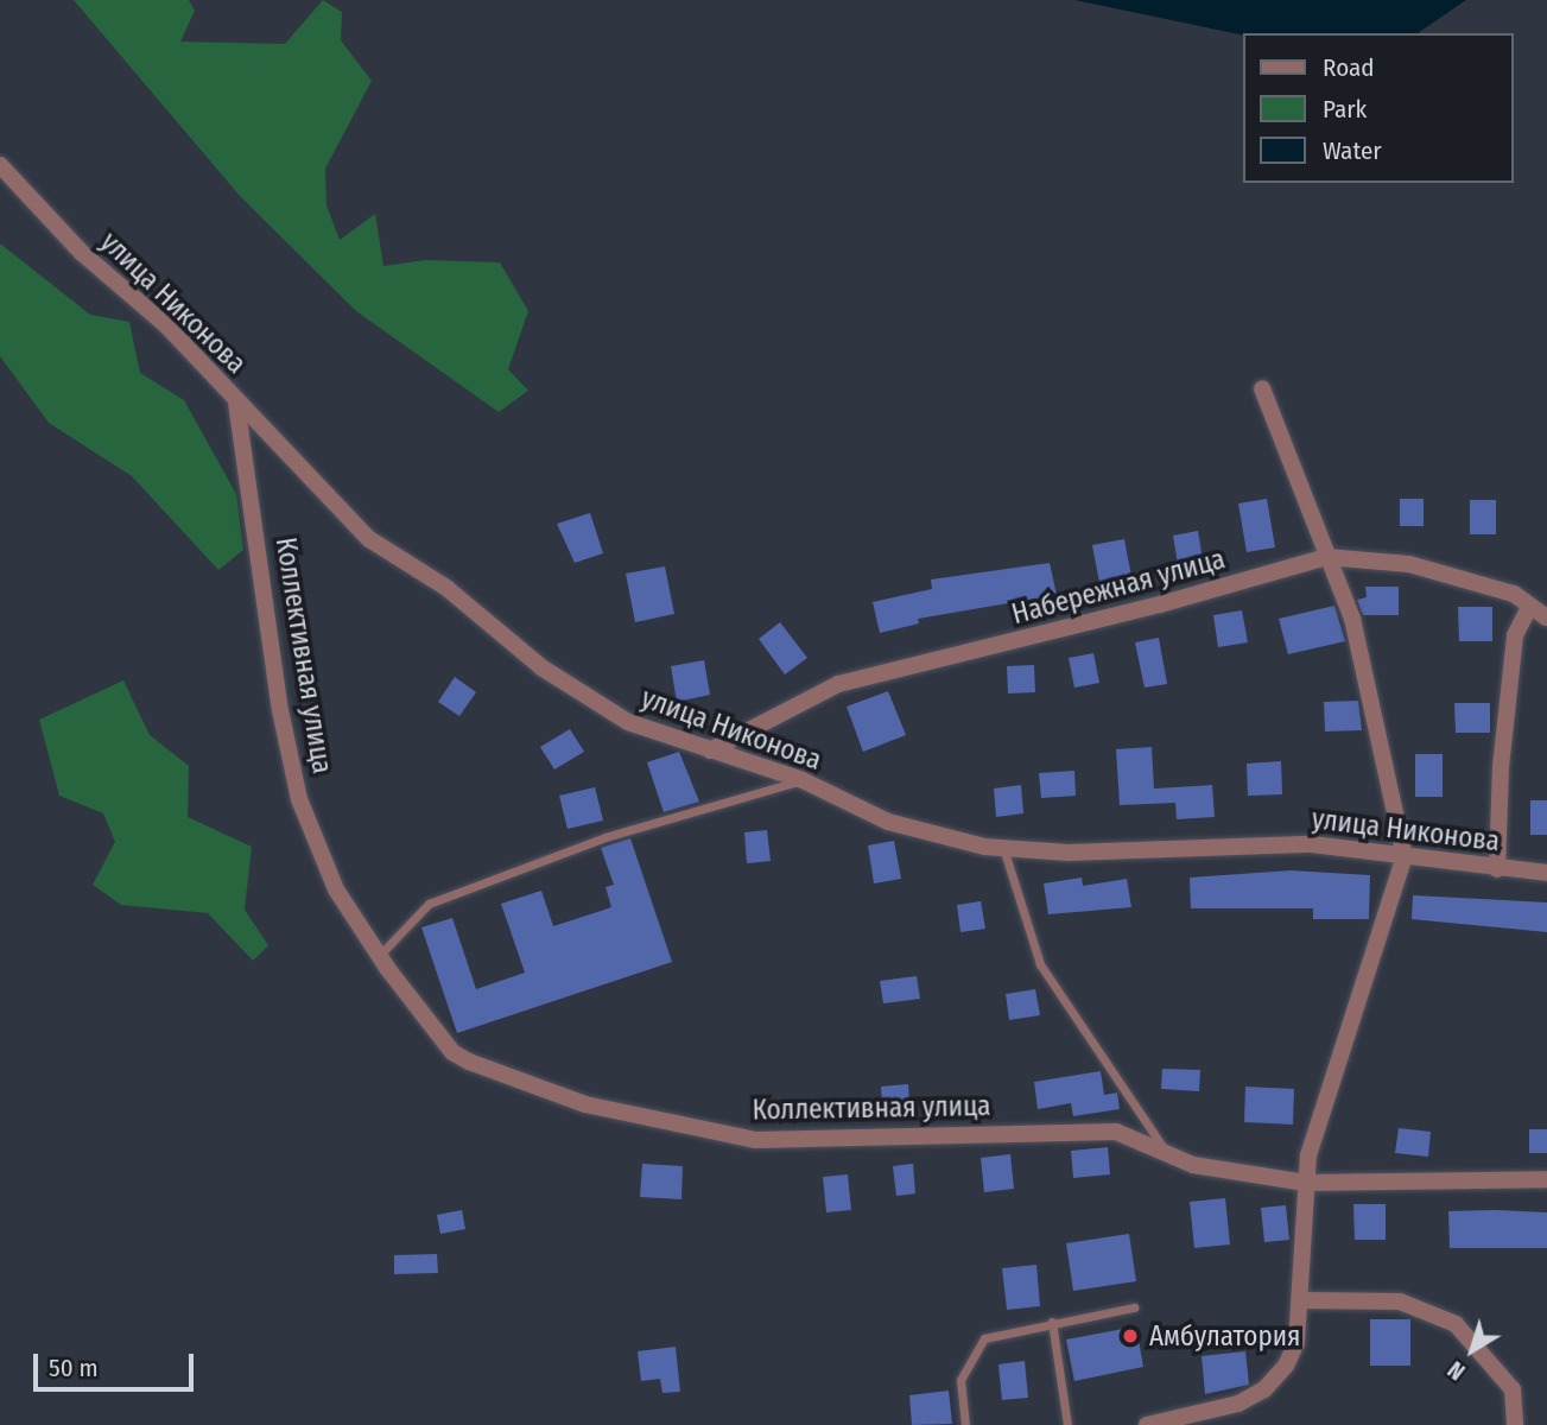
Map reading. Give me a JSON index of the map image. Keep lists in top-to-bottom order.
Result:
{
  "streets": {
    "street": ["улица Никонова", "Набережная улица", "Коллективная улица"]
  },
  "crossings": [
    ["улица Никонова", "Набережная улица"],
    ["улица Никонова", "Коллективная улица"]
  ],
  "places": ["Амбулатория"],
  "legend": ["Road", "Park", "Water"],
  "scale_bar": "50 m",
  "north": "bottom left"
}
